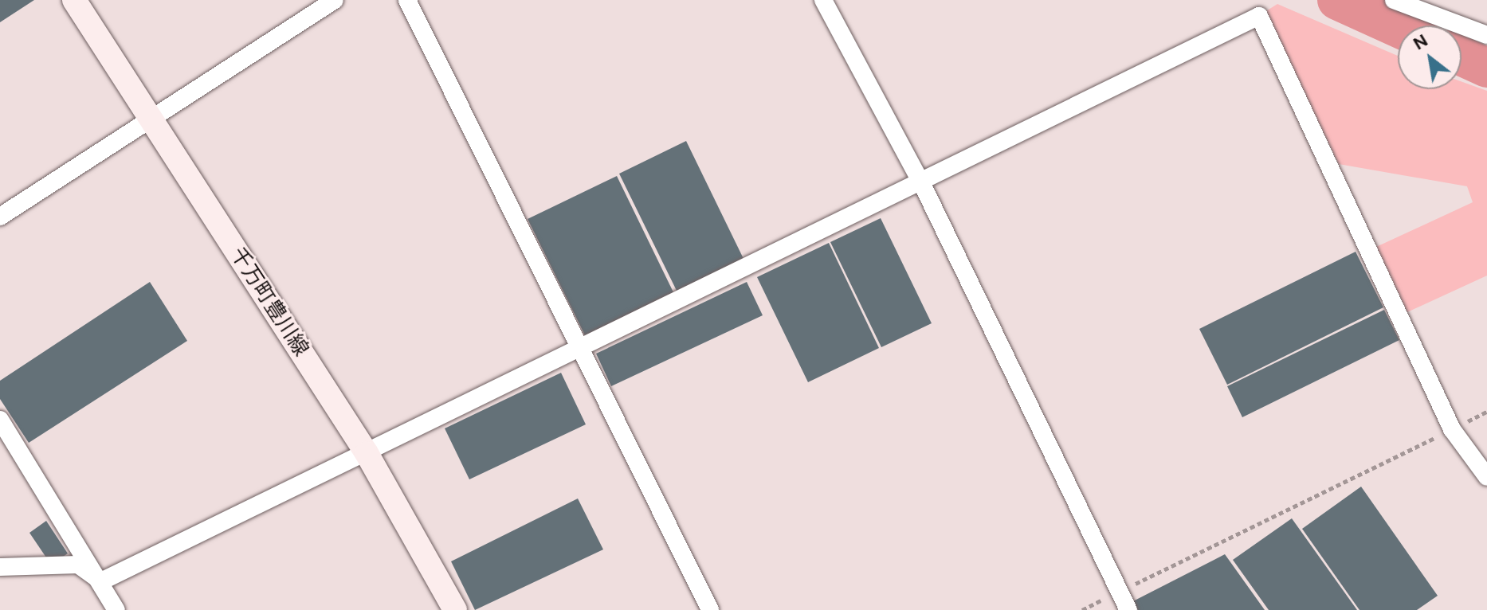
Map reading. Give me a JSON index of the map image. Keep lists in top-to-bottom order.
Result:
{
  "streets": {
    "main road": ["千万町豊川線"]
  },
  "north": "top left"
}
